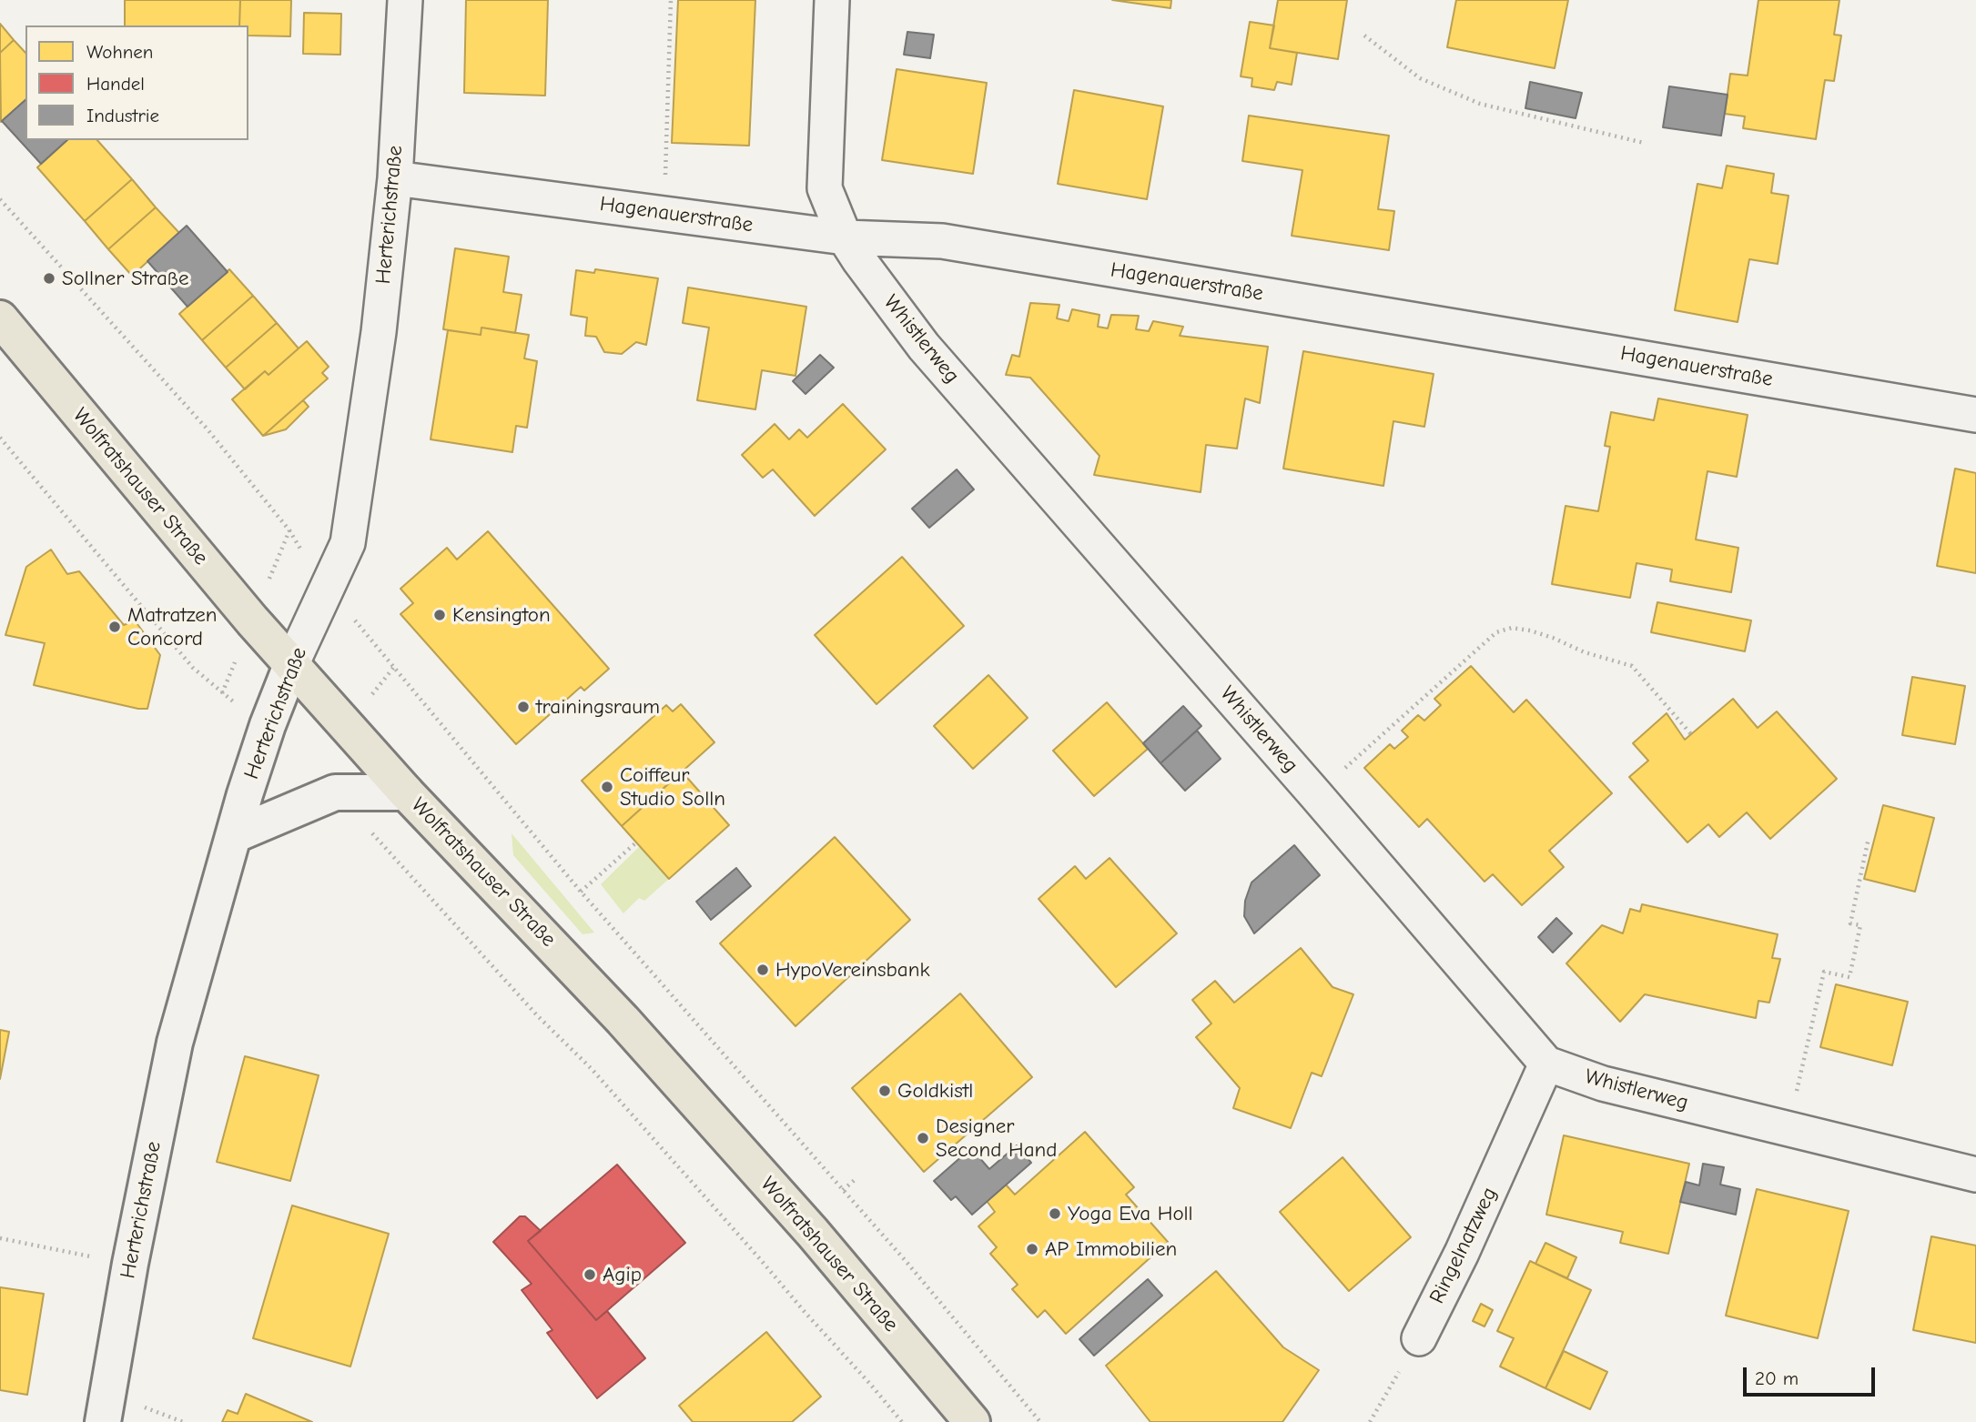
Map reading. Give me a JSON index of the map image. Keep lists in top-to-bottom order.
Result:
{
  "streets": {
    "main road": ["Herterichstraße", "Wolfratshauser Straße"],
    "street": ["Hagenauerstraße", "Whistlerweg", "Ringelnatzweg"]
  },
  "crossings": [
    ["Herterichstraße", "Hagenauerstraße"],
    ["Herterichstraße", "Wolfratshauser Straße"],
    ["Hagenauerstraße", "Whistlerweg"],
    ["Whistlerweg", "Ringelnatzweg"]
  ],
  "places": [
    "Sollner Straße",
    "Kensington",
    "Matratzen Concord",
    "trainingsraum",
    "Coiffeur Studio Solln",
    "HypoVereinsbank",
    "Goldkistl",
    "Designer Second Hand",
    "Yoga Eva Holl",
    "AP Immobilien",
    "Agip"
  ],
  "legend": ["Wohnen", "Handel", "Industrie"],
  "scale_bar": "20 m"
}
